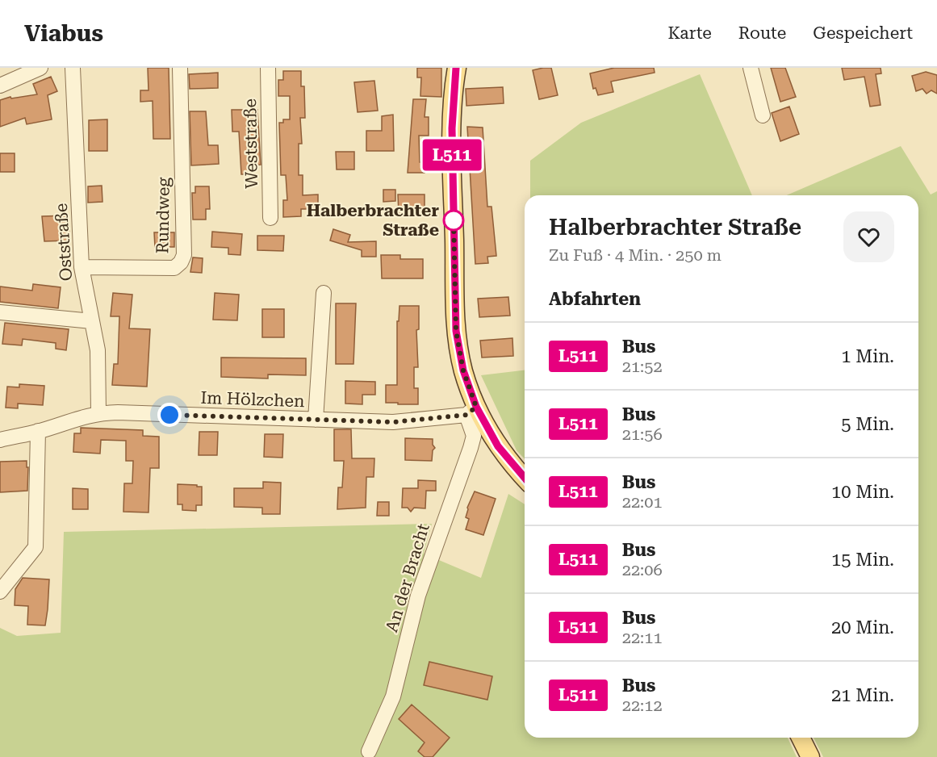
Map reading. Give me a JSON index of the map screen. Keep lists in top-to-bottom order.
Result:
{
  "streets": {
    "street": [
      "Weststraße",
      "Rundweg",
      "Oststraße",
      "Im Hölzchen",
      "An der Bracht"
    ]
  },
  "crossings": [
    ["Rundweg", "Oststraße"],
    ["Oststraße", "Im Hölzchen"],
    ["Im Hölzchen", "An der Bracht"]
  ],
  "places": ["Halberbrachter Straße"],
  "lines": ["bus line L511"],
  "page": {
    "header": "Viabus",
    "nav": ["Karte", "Route", "Gespeichert"],
    "on_map": "L511",
    "heading": [
      ["Halberbrachter Straße", "Zu Fuß · 4 Min. · 250 m"],
      "Abfahrten"
    ],
    "list": [
      {
        "mark": "L511",
        "name": "Bus",
        "note": "21:52",
        "value": "1 Min."
      },
      {
        "mark": "L511",
        "name": "Bus",
        "note": "21:56",
        "value": "5 Min."
      },
      {
        "mark": "L511",
        "name": "Bus",
        "note": "22:01",
        "value": "10 Min."
      },
      {
        "mark": "L511",
        "name": "Bus",
        "note": "22:06",
        "value": "15 Min."
      },
      {
        "mark": "L511",
        "name": "Bus",
        "note": "22:11",
        "value": "20 Min."
      },
      {
        "mark": "L511",
        "name": "Bus",
        "note": "22:12",
        "value": "21 Min."
      }
    ]
  }
}
